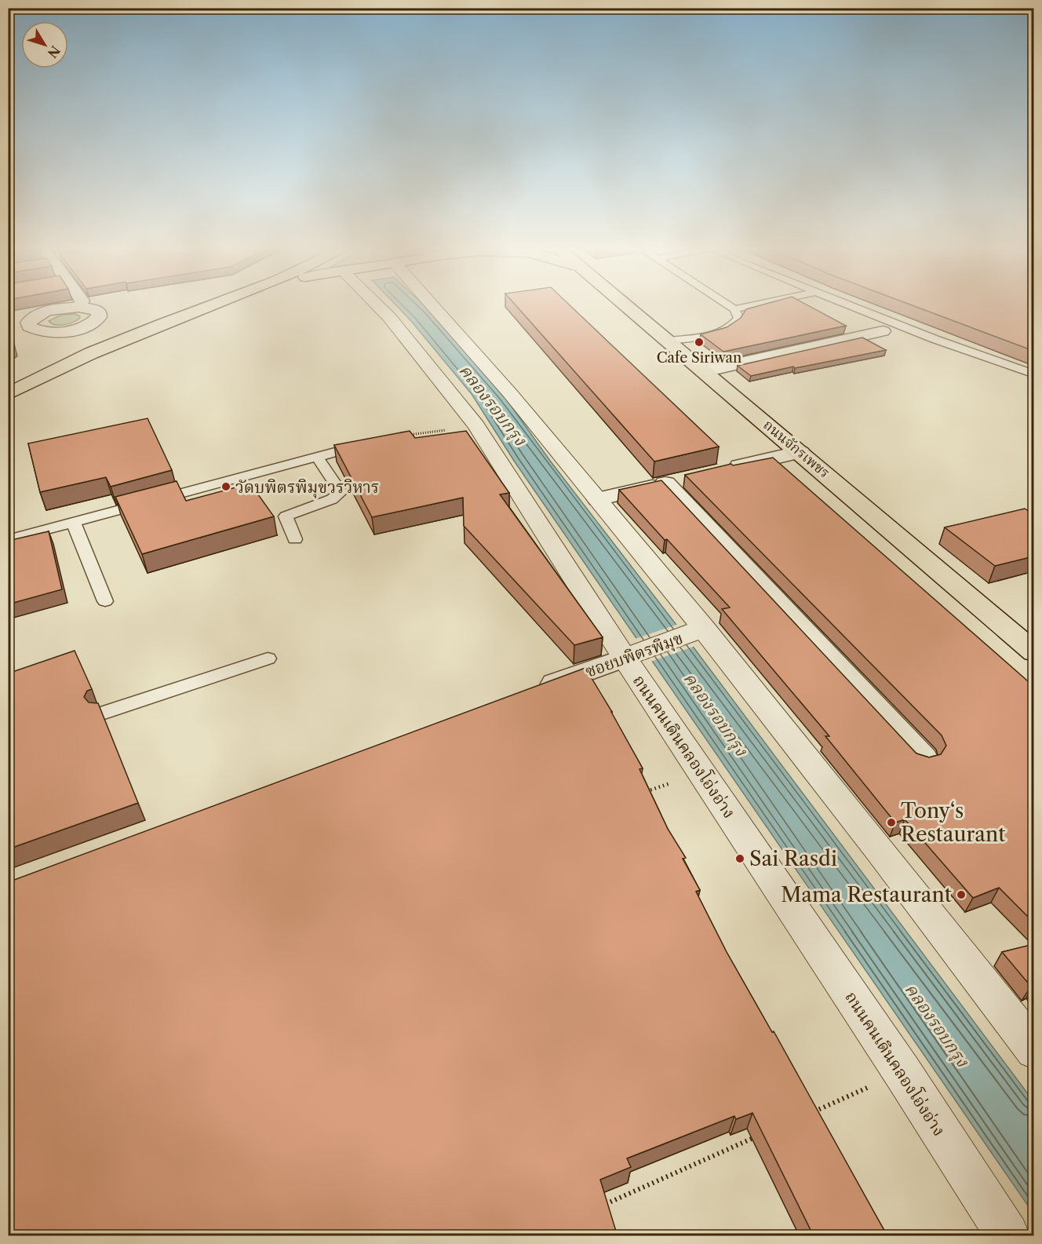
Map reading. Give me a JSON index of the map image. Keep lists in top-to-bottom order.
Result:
{
  "streets": {
    "main road": ["ถนนจักรเพชร"],
    "street": ["ซอยบพิตรพิมุข", "ถนนคนเดินคลองโอ่งอ่าง"]
  },
  "crossings": [
    ["ซอยบพิตรพิมุข", "ถนนคนเดินคลองโอ่งอ่าง"]
  ],
  "water": ["คลองรอบกรุง"],
  "places": [
    "Cafe Siriwan",
    "วัดบพิตรพิมุขวรวิหาร",
    "Tony‘s Restaurant",
    "Sai Rasdi",
    "Mama Restaurant"
  ],
  "north": "bottom right"
}
